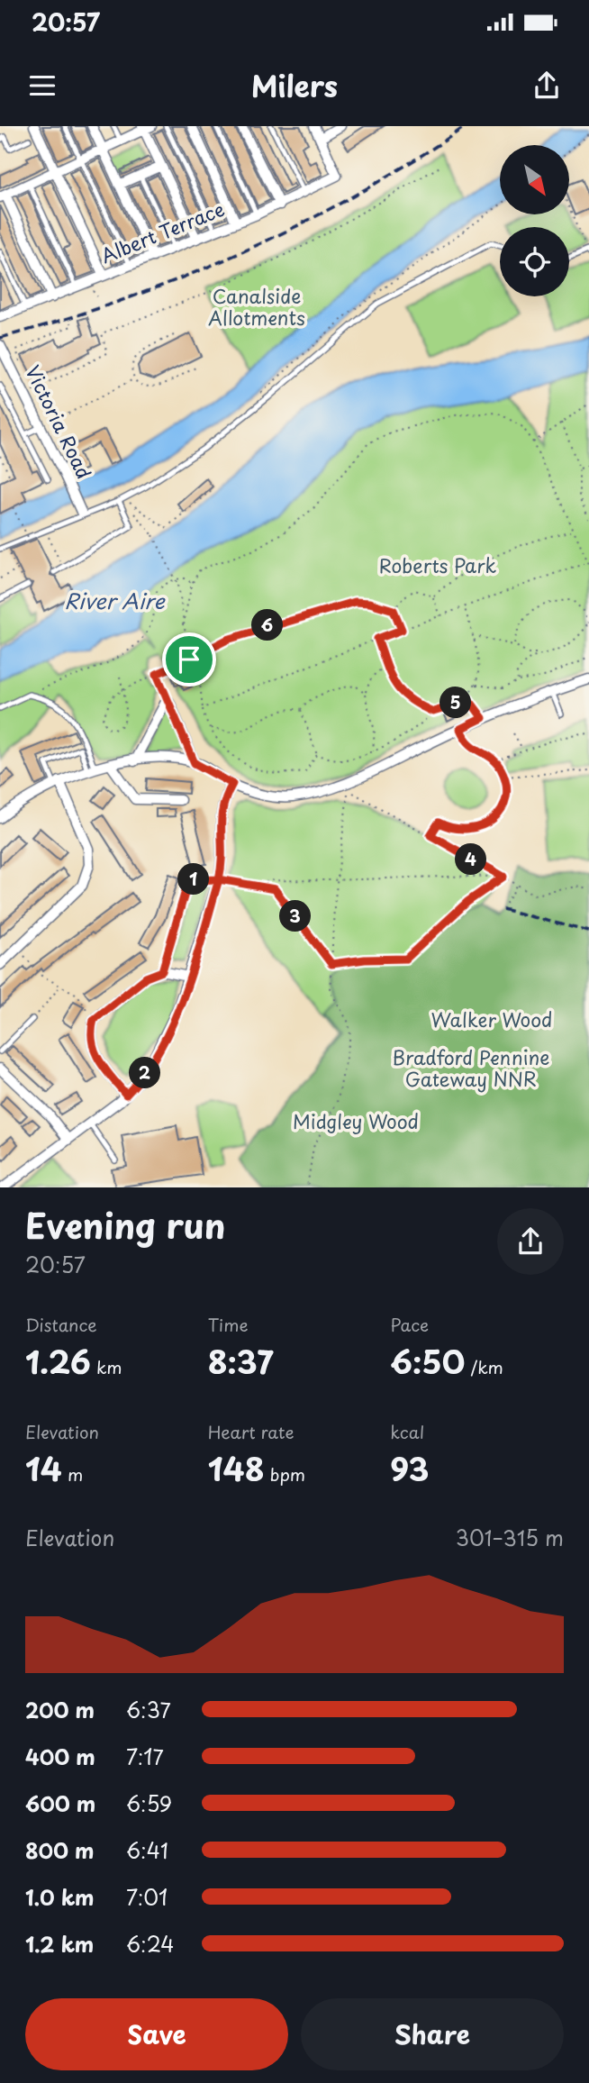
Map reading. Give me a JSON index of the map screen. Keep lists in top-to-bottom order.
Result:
{
  "streets": {
    "street": ["Albert Terrace", "Victoria Road"]
  },
  "water": ["River Aire"],
  "parks": [
    "Canalside Allotments",
    "Roberts Park",
    "Walker Wood",
    "Bradford Pennine Gateway NNR",
    "Midgley Wood"
  ],
  "north": "bottom right",
  "page": {
    "status": "20:57",
    "header": "Milers",
    "pins": [
      "6",
      "5",
      "4",
      "1",
      "3",
      "2"
    ],
    "heading": ["Evening run", "20:57"],
    "stats": [
      ["Distance", "1.26 km"],
      ["Time", "8:37"],
      ["Pace", "6:50 /km"],
      ["Elevation", "14 m"],
      ["Heart rate", "148 bpm"],
      ["kcal", "93"]
    ],
    "chart": ["Elevation", "301–315 m"],
    "list": [
      {
        "name": "200 m",
        "note": "6:37"
      },
      {
        "name": "400 m",
        "note": "7:17"
      },
      {
        "name": "600 m",
        "note": "6:59"
      },
      {
        "name": "800 m",
        "note": "6:41"
      },
      {
        "name": "1.0 km",
        "note": "7:01"
      },
      {
        "name": "1.2 km",
        "note": "6:24"
      }
    ],
    "buttons": ["Save", "Share"]
  }
}
